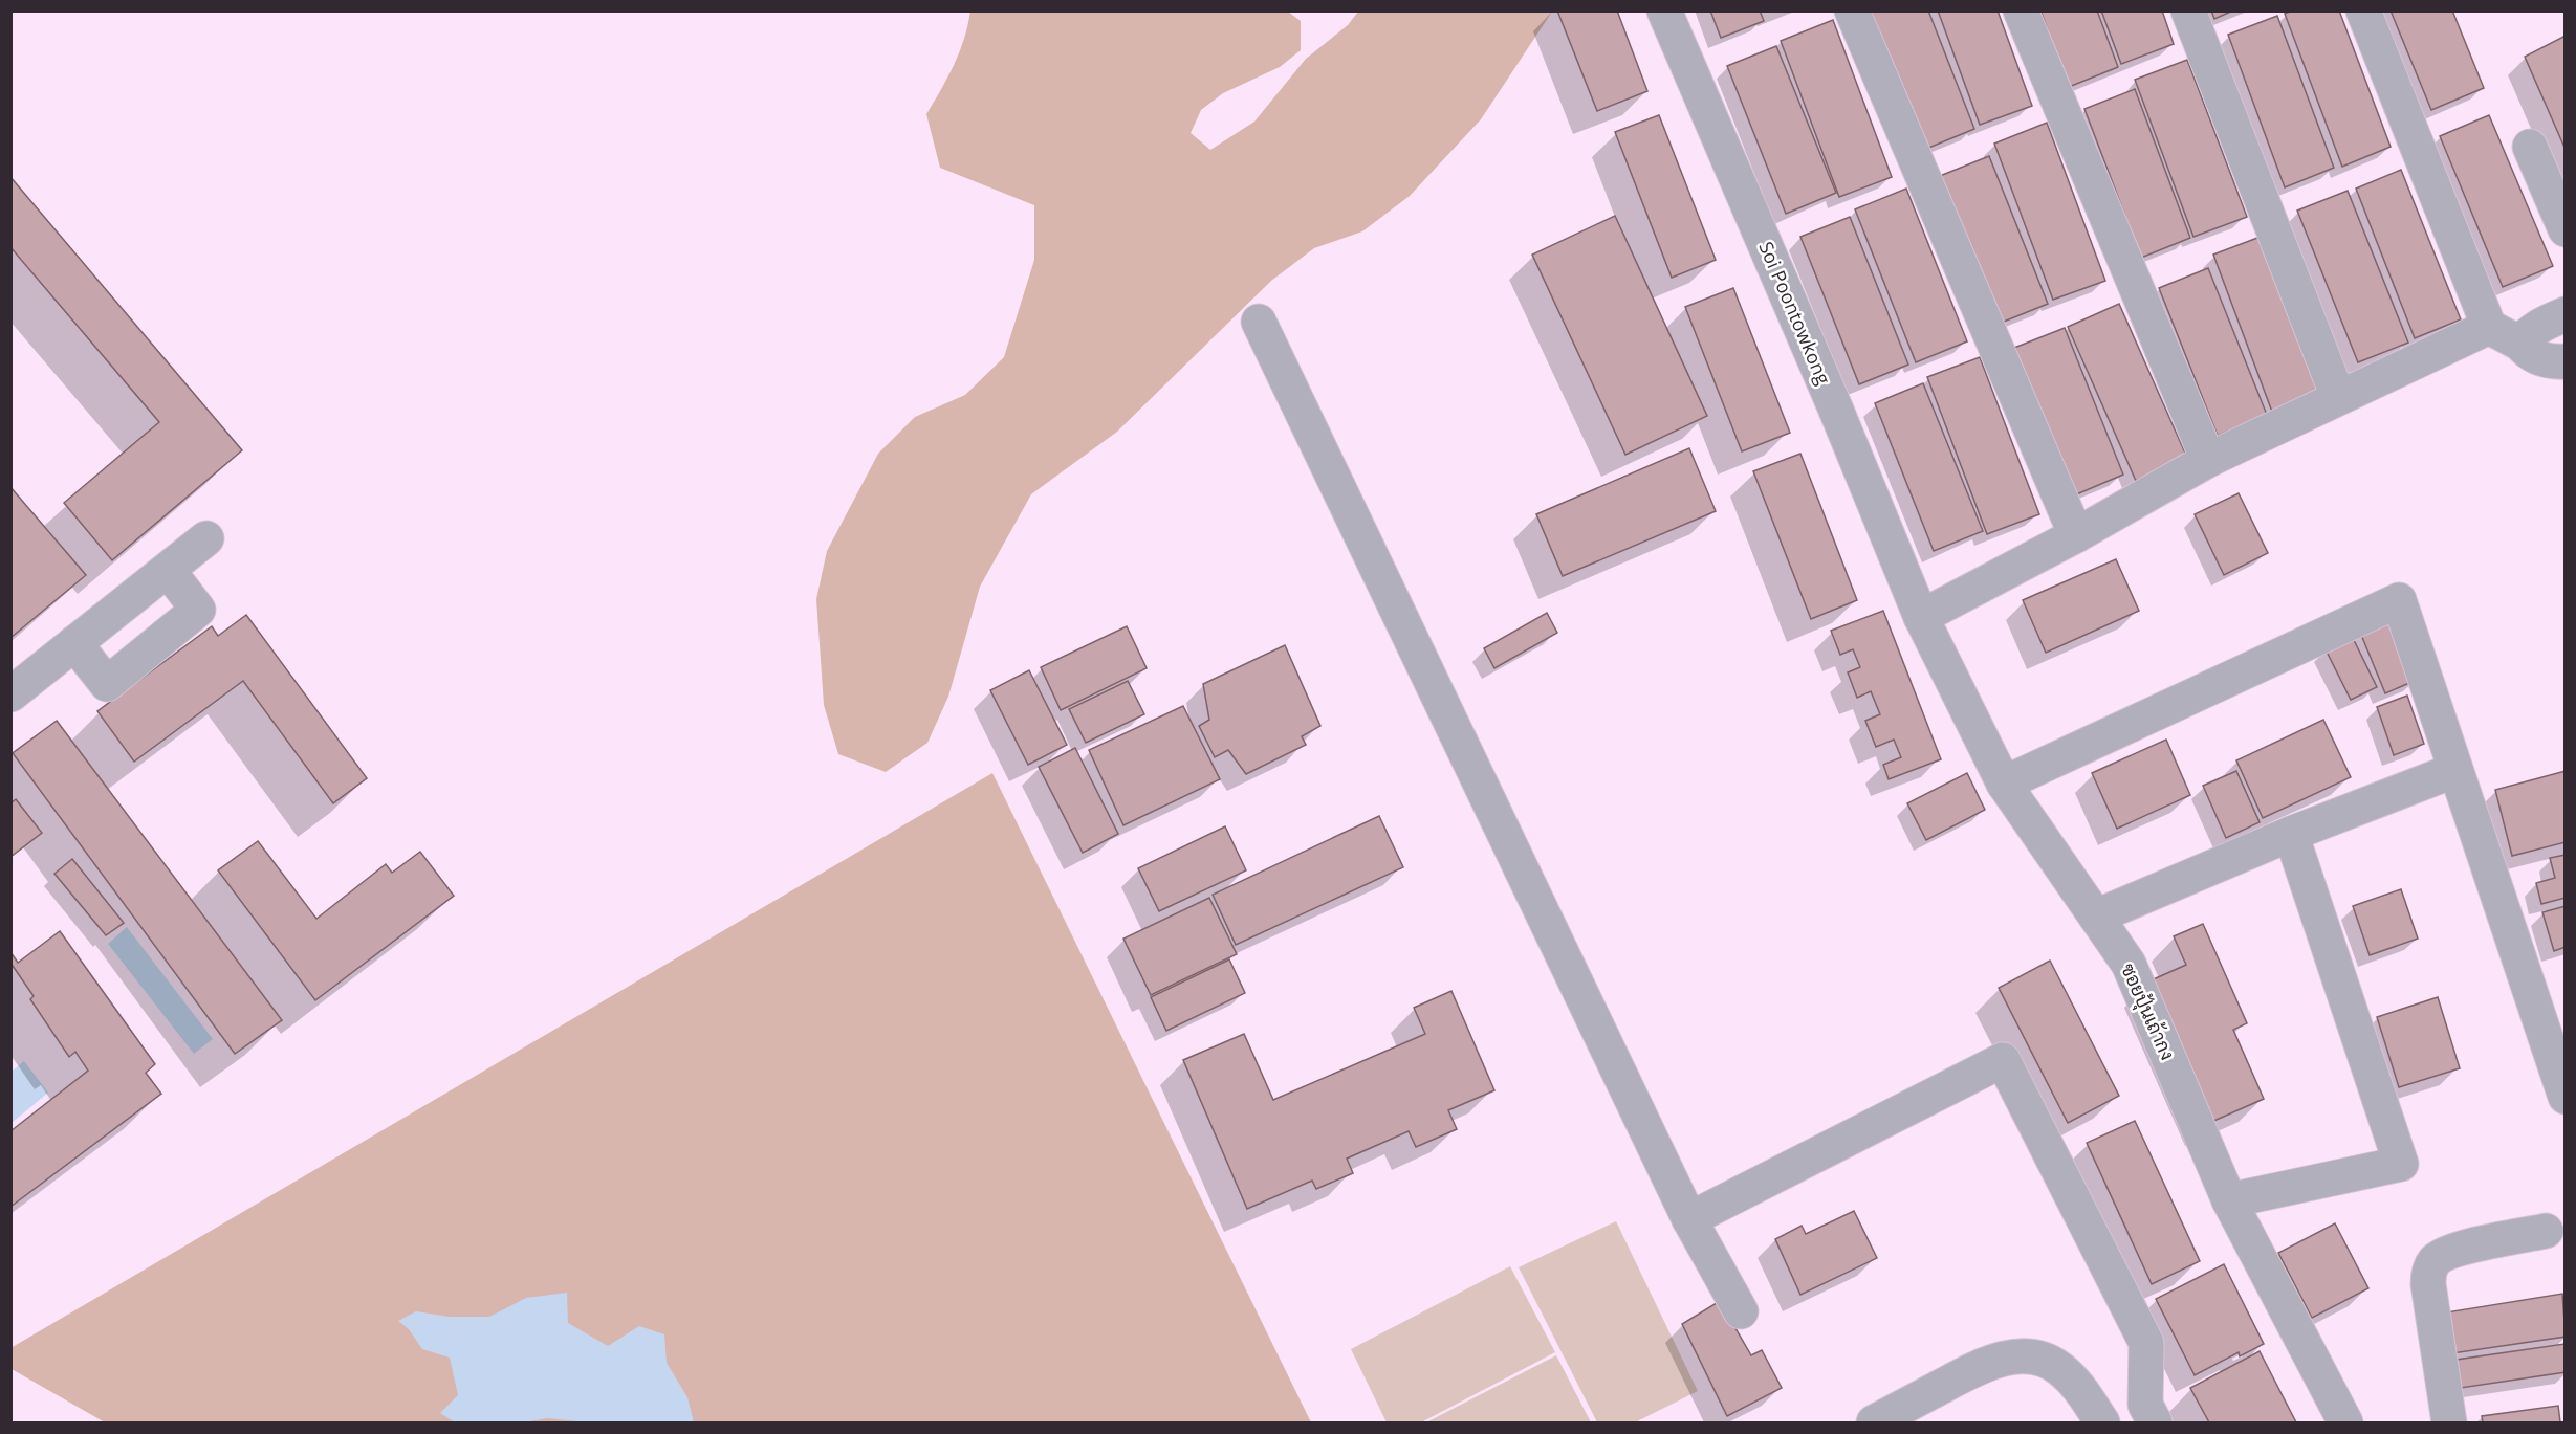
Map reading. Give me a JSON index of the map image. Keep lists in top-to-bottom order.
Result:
{
  "streets": {
    "street": ["Soi Poontowkong", "ซอยปุ้นเถ้ากง"]
  },
  "crossings": [
    ["Soi Poontowkong", "ซอยปุ้นเถ้ากง"]
  ]
}
